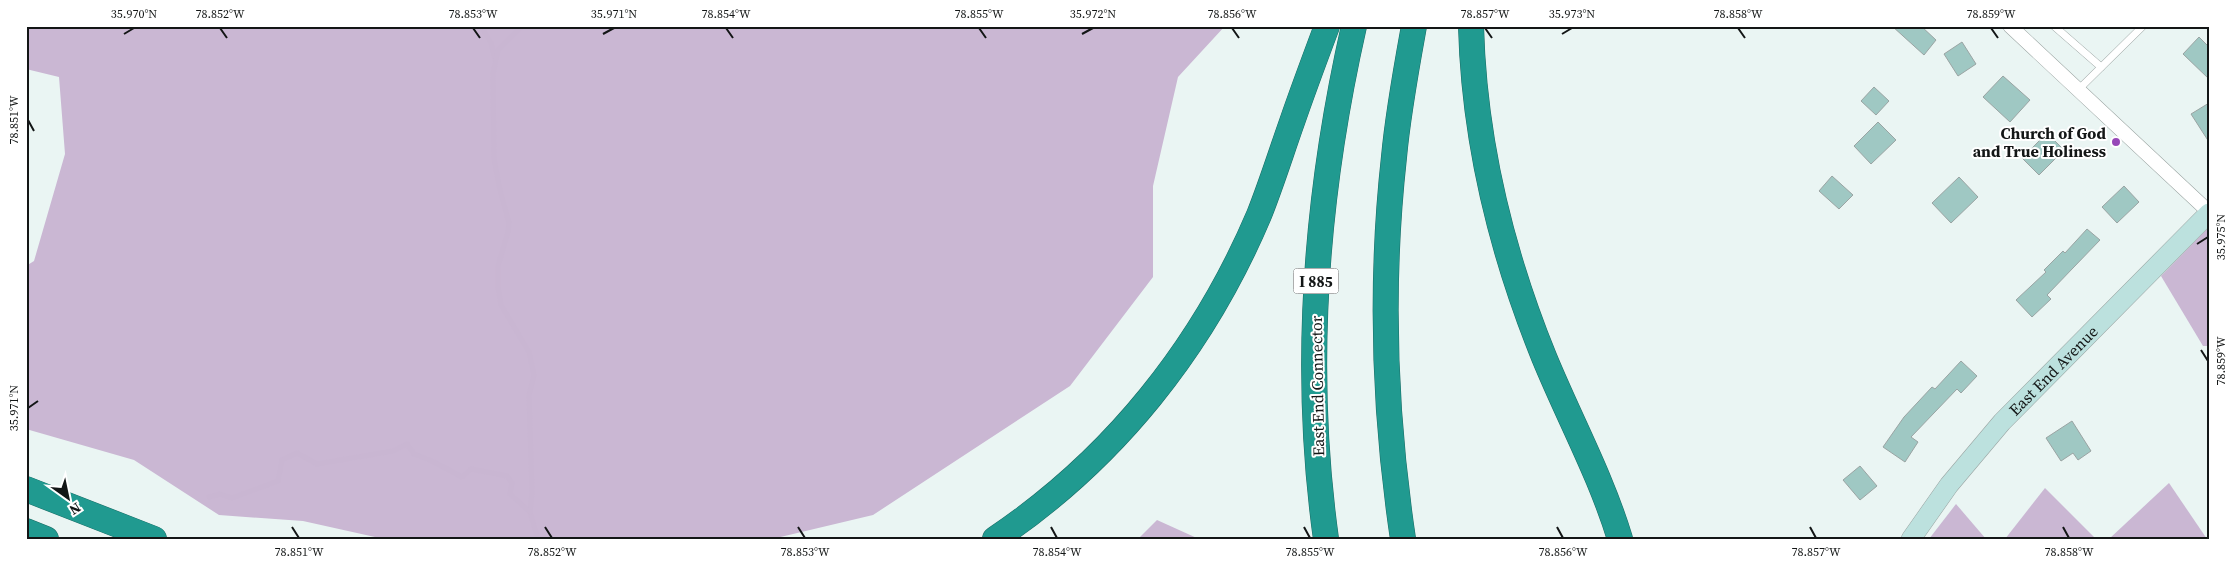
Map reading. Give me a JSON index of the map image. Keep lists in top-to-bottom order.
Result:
{
  "streets": {
    "highway": ["I 885", "East End Connector"],
    "street": ["East End Avenue"]
  },
  "places": ["Church of God and True Holiness"],
  "north": "bottom right",
  "coordinates": [
    "35.970°N",
    "78.852°W",
    "78.853°W",
    "35.971°N",
    "78.854°W",
    "78.855°W",
    "35.972°N",
    "78.856°W",
    "78.857°W",
    "35.973°N",
    "78.858°W",
    "78.859°W",
    "78.851°W",
    "35.975°N"
  ]
}
